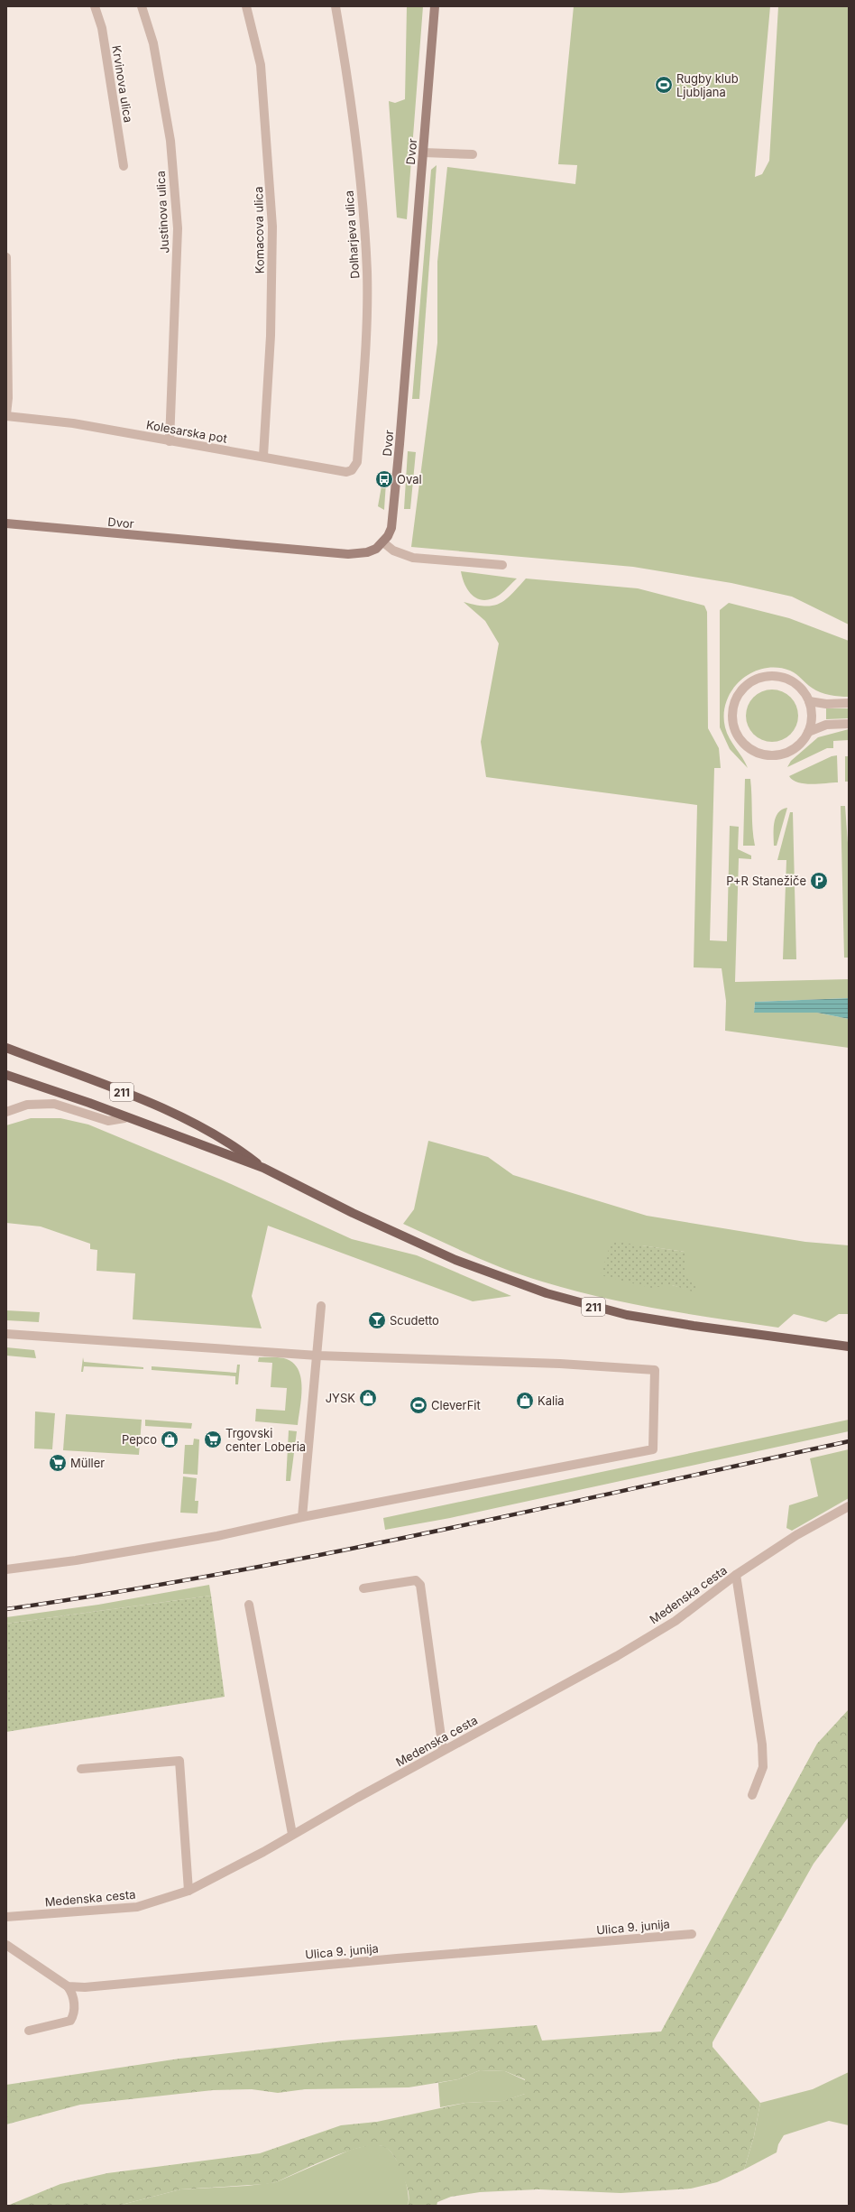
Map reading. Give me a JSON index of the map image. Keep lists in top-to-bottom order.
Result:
{
  "streets": {
    "main road": ["211"],
    "street": [
      "Krvinova ulica",
      "Dvor",
      "Justinova ulica",
      "Komacova ulica",
      "Dolharjeva ulica",
      "Kolesarska pot",
      "Medenska cesta",
      "Ulica 9. junija"
    ]
  },
  "crossings": [
    ["Justinova ulica", "Kolesarska pot"],
    ["Komacova ulica", "Kolesarska pot"],
    ["Dolharjeva ulica", "Kolesarska pot"]
  ],
  "places": {
    "sports": ["Rugby klub Ljubljana", "CleverFit"],
    "bus stop": ["Oval"],
    "parking": ["P+R Stanežiče"],
    "bar": ["Scudetto"],
    "shop": ["JYSK", "Kalia", "Pepco"],
    "supermarket": ["Trgovski center Loberia", "Müller"]
  }
}
